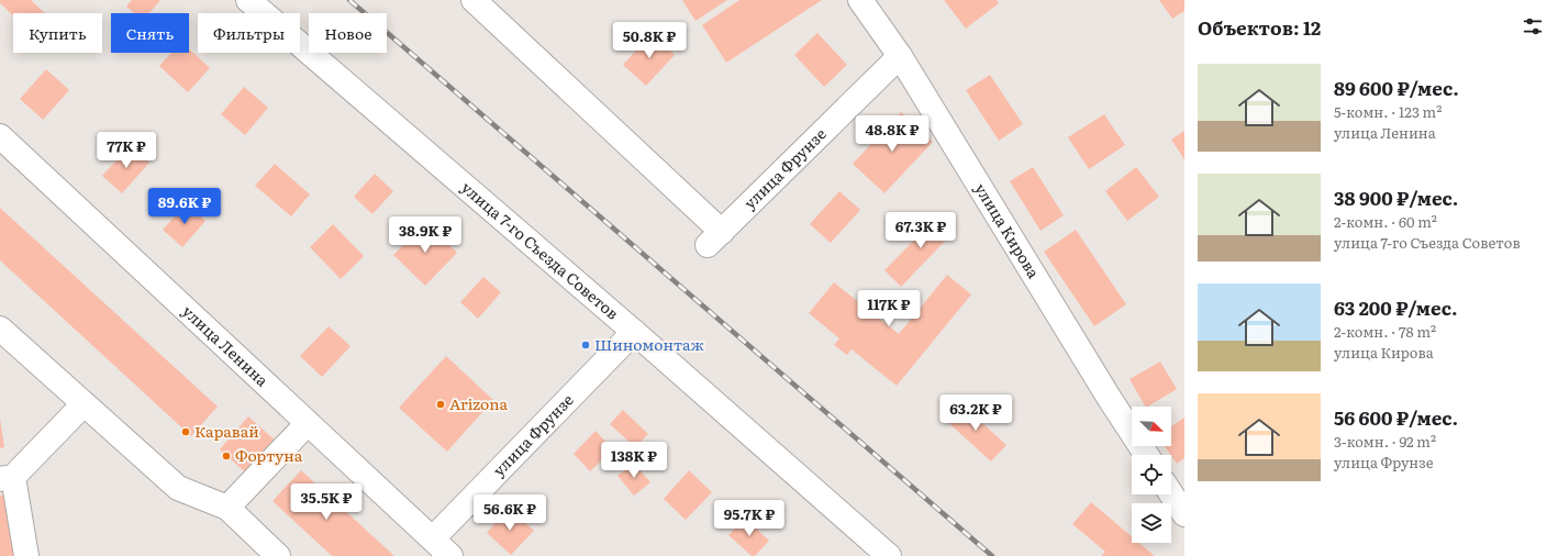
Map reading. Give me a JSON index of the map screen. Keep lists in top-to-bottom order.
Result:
{
  "streets": {
    "street": [
      "улица Фрунзе",
      "улица Кирова",
      "улица 7-го Съезда Советов",
      "улица Ленина"
    ]
  },
  "crossings": [
    ["улица Фрунзе", "улица Кирова"],
    ["улица Фрунзе", "улица 7-го Съезда Советов"],
    ["улица Фрунзе", "улица Ленина"]
  ],
  "places": [
    "Шиномонтаж",
    "Arizona",
    "Каравай",
    "Фортуна"
  ],
  "north": "bottom right",
  "page": {
    "heading": "Объектов: 12",
    "chip": [
      "Купить",
      "Снять",
      "Фильтры",
      "Новое"
    ],
    "price": [
      "50.8K ₽",
      "48.8K ₽",
      "77K ₽",
      "89.6K ₽",
      "67.3K ₽",
      "38.9K ₽",
      "117K ₽",
      "63.2K ₽",
      "138K ₽",
      "35.5K ₽",
      "56.6K ₽",
      "95.7K ₽"
    ],
    "list": [
      {
        "name": "89 600 ₽/мес.",
        "note": "5-комн. · 123 m² · улица Ленина"
      },
      {
        "name": "38 900 ₽/мес.",
        "note": "2-комн. · 60 m² · улица 7-го Съезда Советов"
      },
      {
        "name": "63 200 ₽/мес.",
        "note": "2-комн. · 78 m² · улица Кирова"
      },
      {
        "name": "56 600 ₽/мес.",
        "note": "3-комн. · 92 m² · улица Фрунзе"
      }
    ]
  }
}
